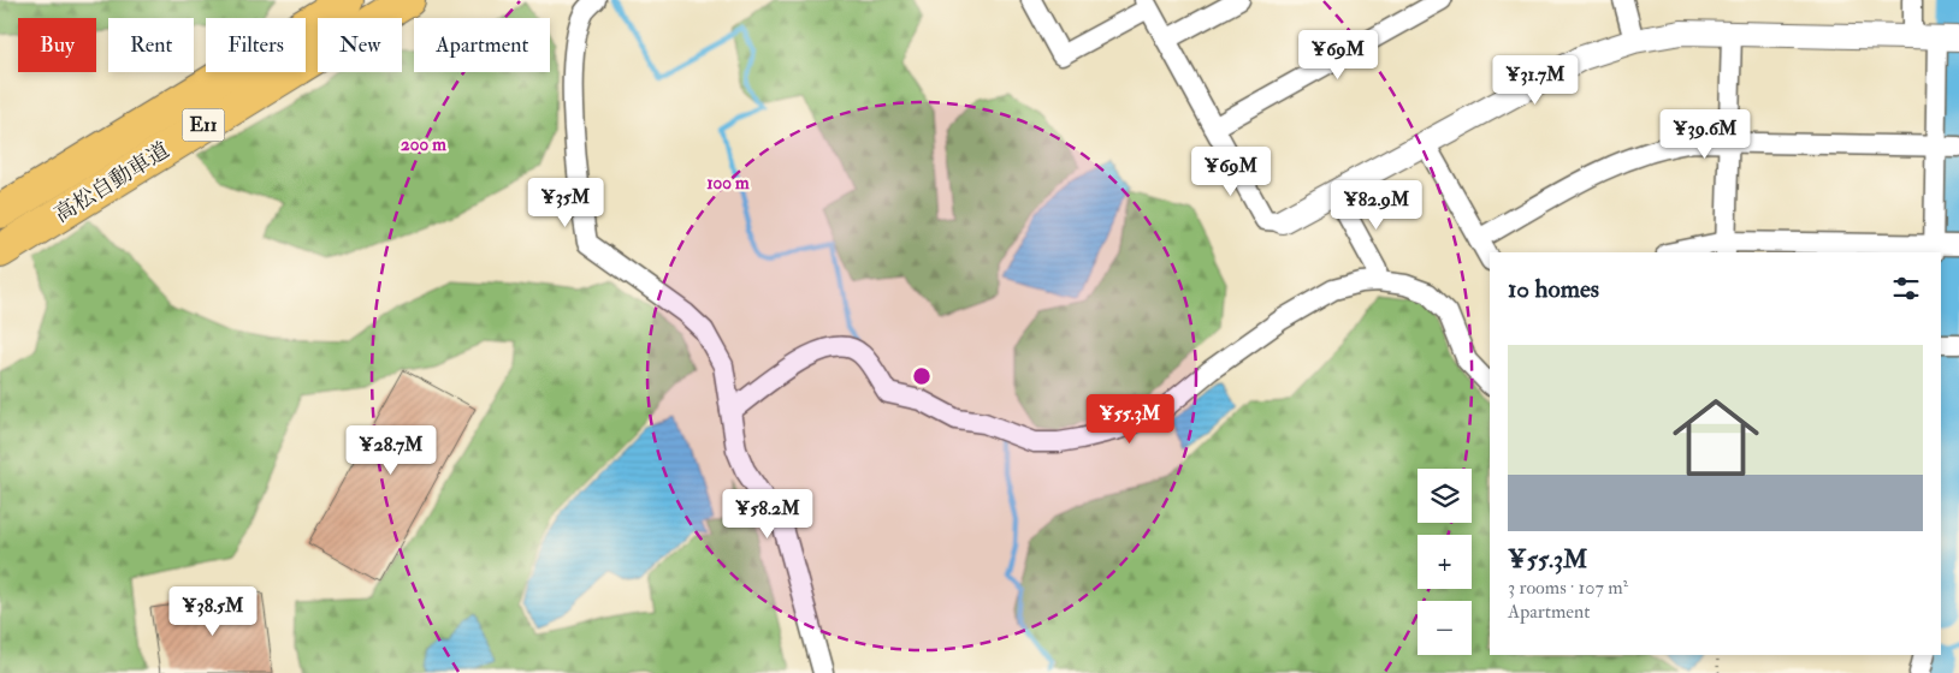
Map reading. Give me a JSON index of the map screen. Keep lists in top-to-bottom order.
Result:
{
  "streets": {
    "highway": ["E11", "高松自動車道"]
  },
  "page": {
    "chip": [
      "Buy",
      "Rent",
      "Filters",
      "New",
      "Apartment"
    ],
    "price": [
      "¥69M",
      "¥31.7M",
      "¥39.6M",
      "¥69M",
      "¥35M",
      "¥82.9M",
      "¥55.3M",
      "¥28.7M",
      "¥58.2M",
      "¥38.5M"
    ],
    "heading": "10 homes",
    "list": [
      {
        "name": "¥55.3M",
        "note": "3 rooms · 107 m² · Apartment"
      }
    ],
    "map_buttons": ["+", "−"]
  },
  "rings": ["200 m", "100 m"]
}
